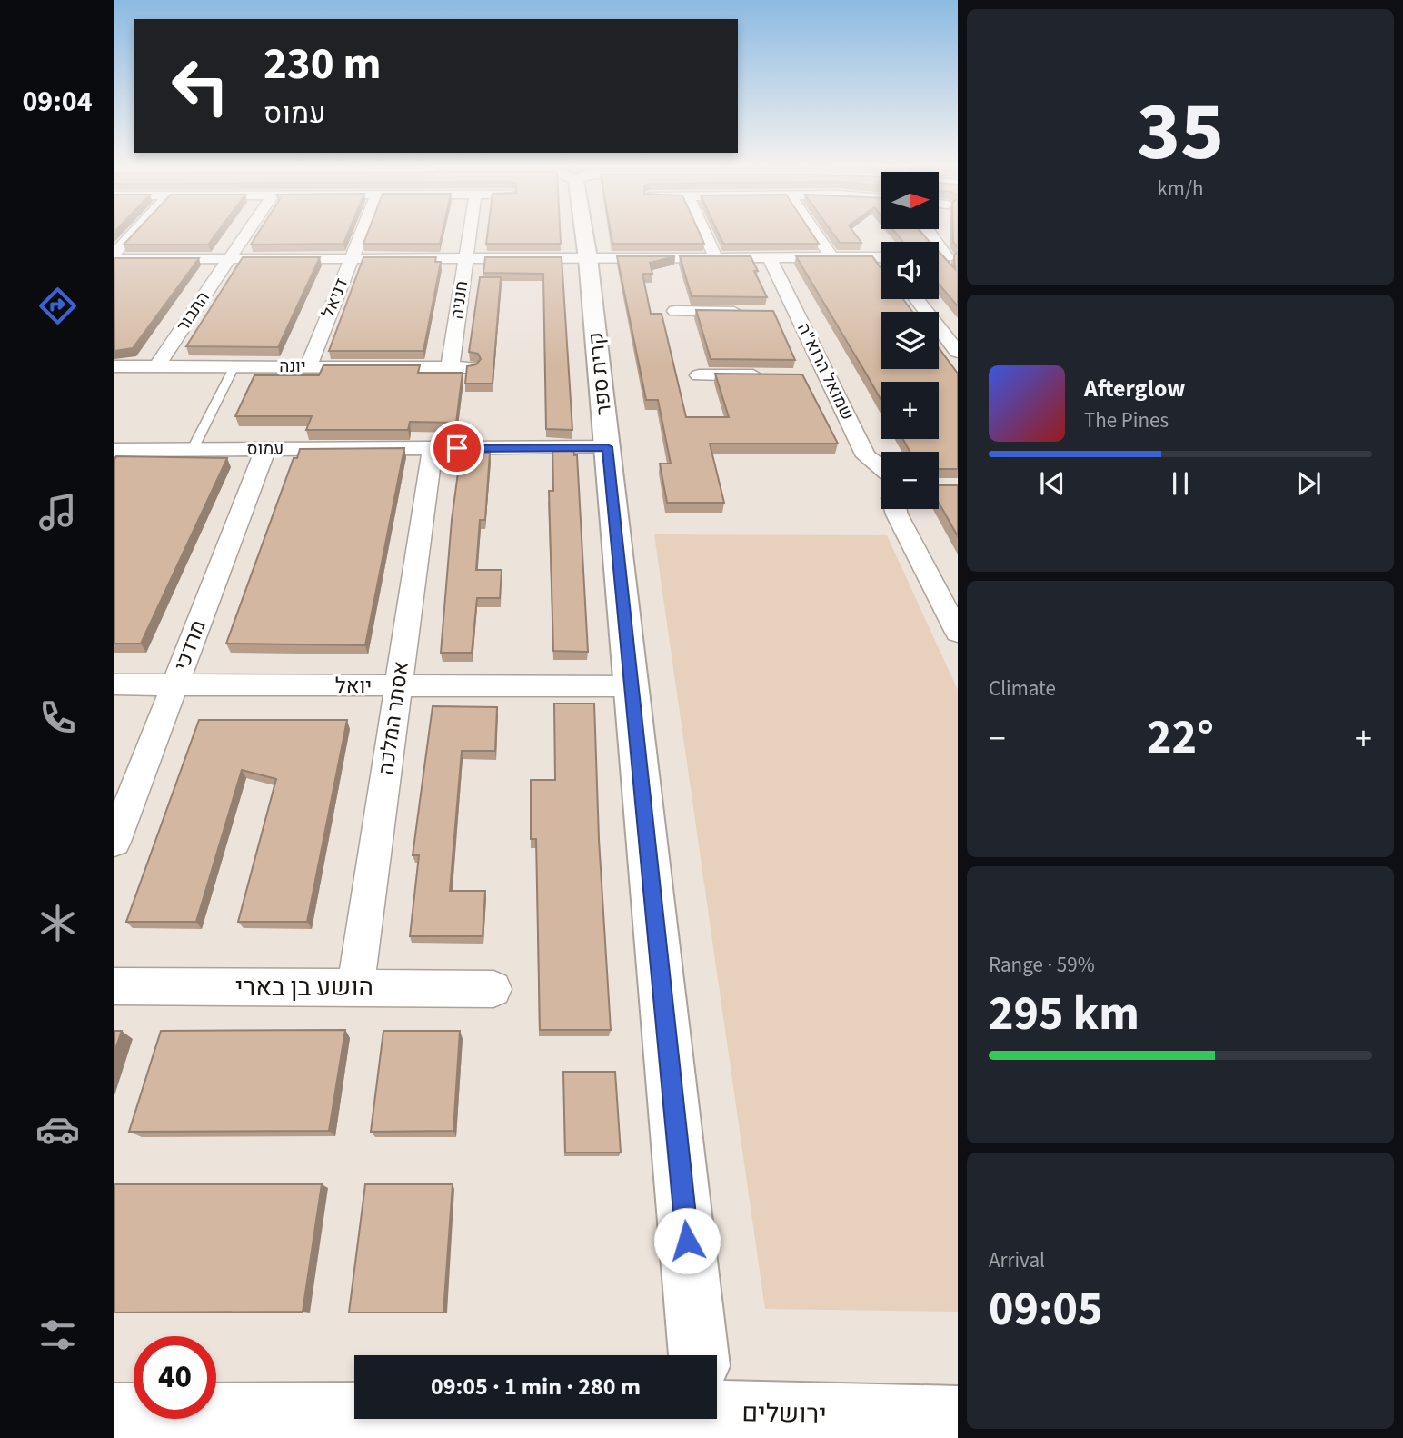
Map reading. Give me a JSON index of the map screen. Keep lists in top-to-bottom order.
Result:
{
  "streets": {
    "street": [
      "דניאל",
      "חנניה",
      "התבור",
      "יונה",
      "שמואל הרוא\"ה",
      "קרית ספר",
      "עמוס",
      "מרדכי",
      "יואל",
      "אסתר המלכה",
      "הושע בן בארי",
      "ירושלים"
    ]
  },
  "crossings": [
    ["דניאל", "יונה"],
    ["חנניה", "יונה"],
    ["התבור", "יונה"],
    ["קרית ספר", "עמוס"],
    ["קרית ספר", "יואל"],
    ["עמוס", "מרדכי"],
    ["עמוס", "אסתר המלכה"],
    ["מרדכי", "יואל"],
    ["יואל", "אסתר המלכה"],
    ["אסתר המלכה", "הושע בן בארי"]
  ],
  "north": "right",
  "page": {
    "tabs": "09:04",
    "tile": [
      ["35", "km/h"],
      "Climate",
      ["Range · 59%", "295 km"],
      ["Arrival", "09:05"]
    ],
    "turn": ["230 m", "עמוס"],
    "map_buttons": ["+", "−"],
    "song": ["Afterglow", "The Pines"],
    "heat": ["−", "22°", "+"],
    "limit": "40",
    "trip": "09:05 · 1 min · 280 m"
  }
}
